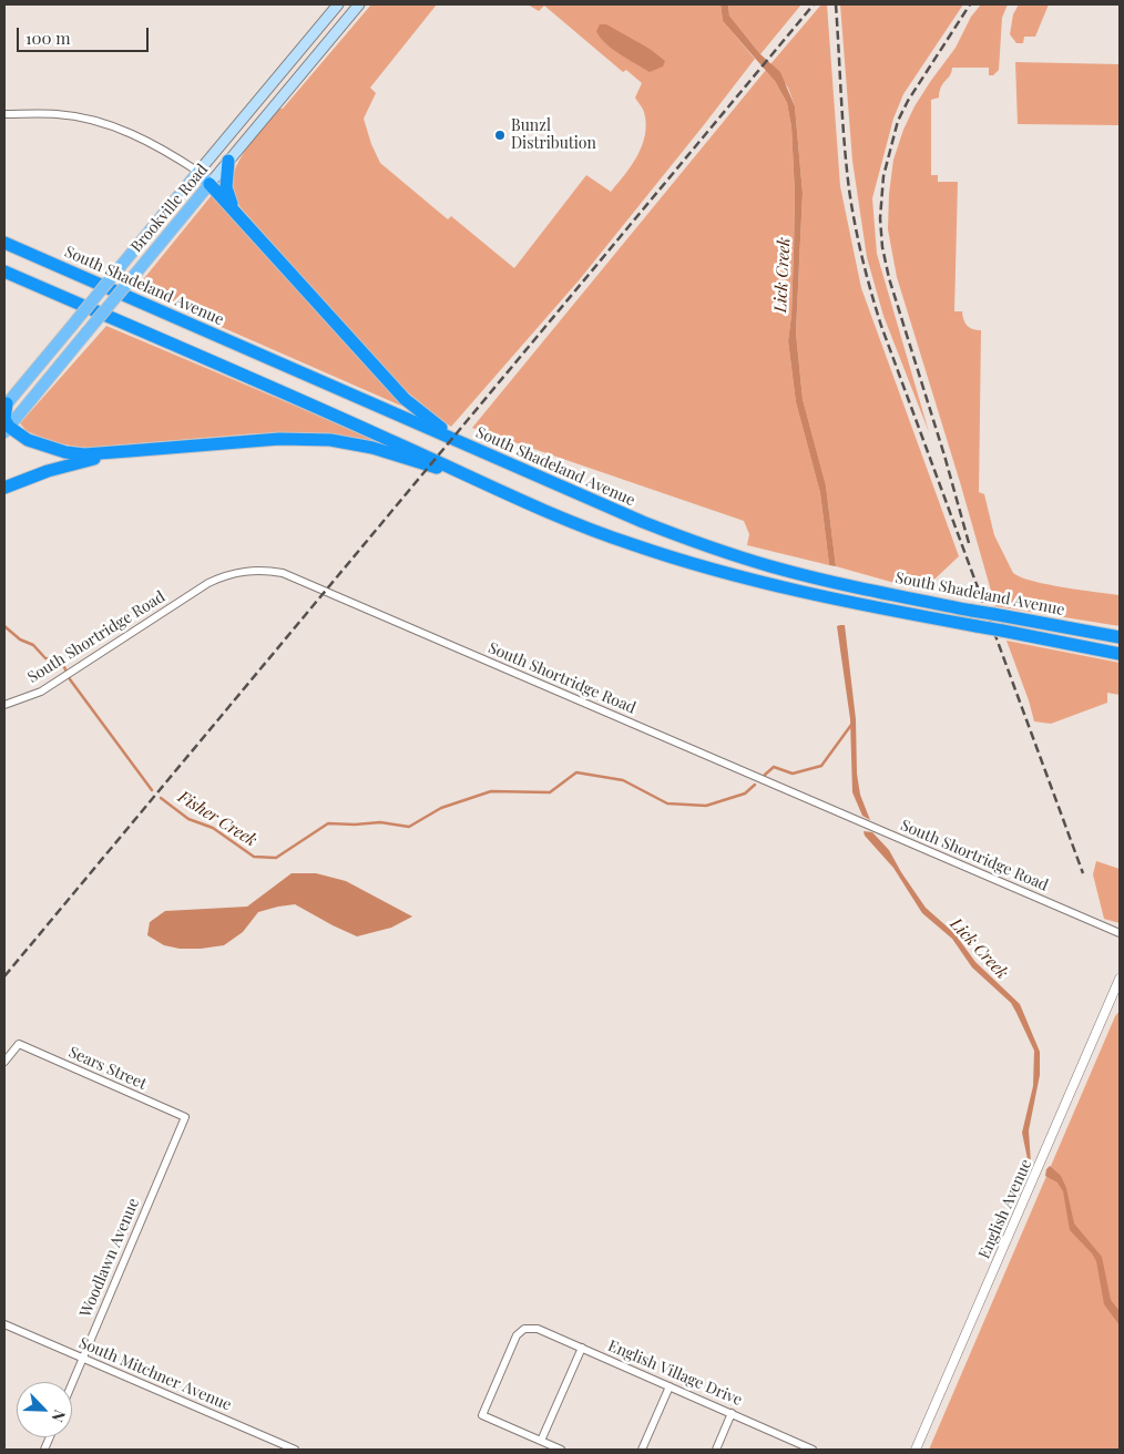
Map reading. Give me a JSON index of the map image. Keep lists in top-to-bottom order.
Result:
{
  "streets": {
    "highway": ["South Shadeland Avenue"],
    "main road": ["Brookville Road"],
    "street": [
      "South Shortridge Road",
      "Sears Street",
      "English Avenue",
      "Woodlawn Avenue",
      "English Village Drive",
      "South Mitchner Avenue"
    ]
  },
  "crossings": [
    ["Sears Street", "Woodlawn Avenue"],
    ["Woodlawn Avenue", "South Mitchner Avenue"]
  ],
  "water": ["Lick Creek", "Fisher Creek"],
  "places": ["Bunzl Distribution"],
  "scale_bar": "100 m",
  "north": "bottom right"
}
